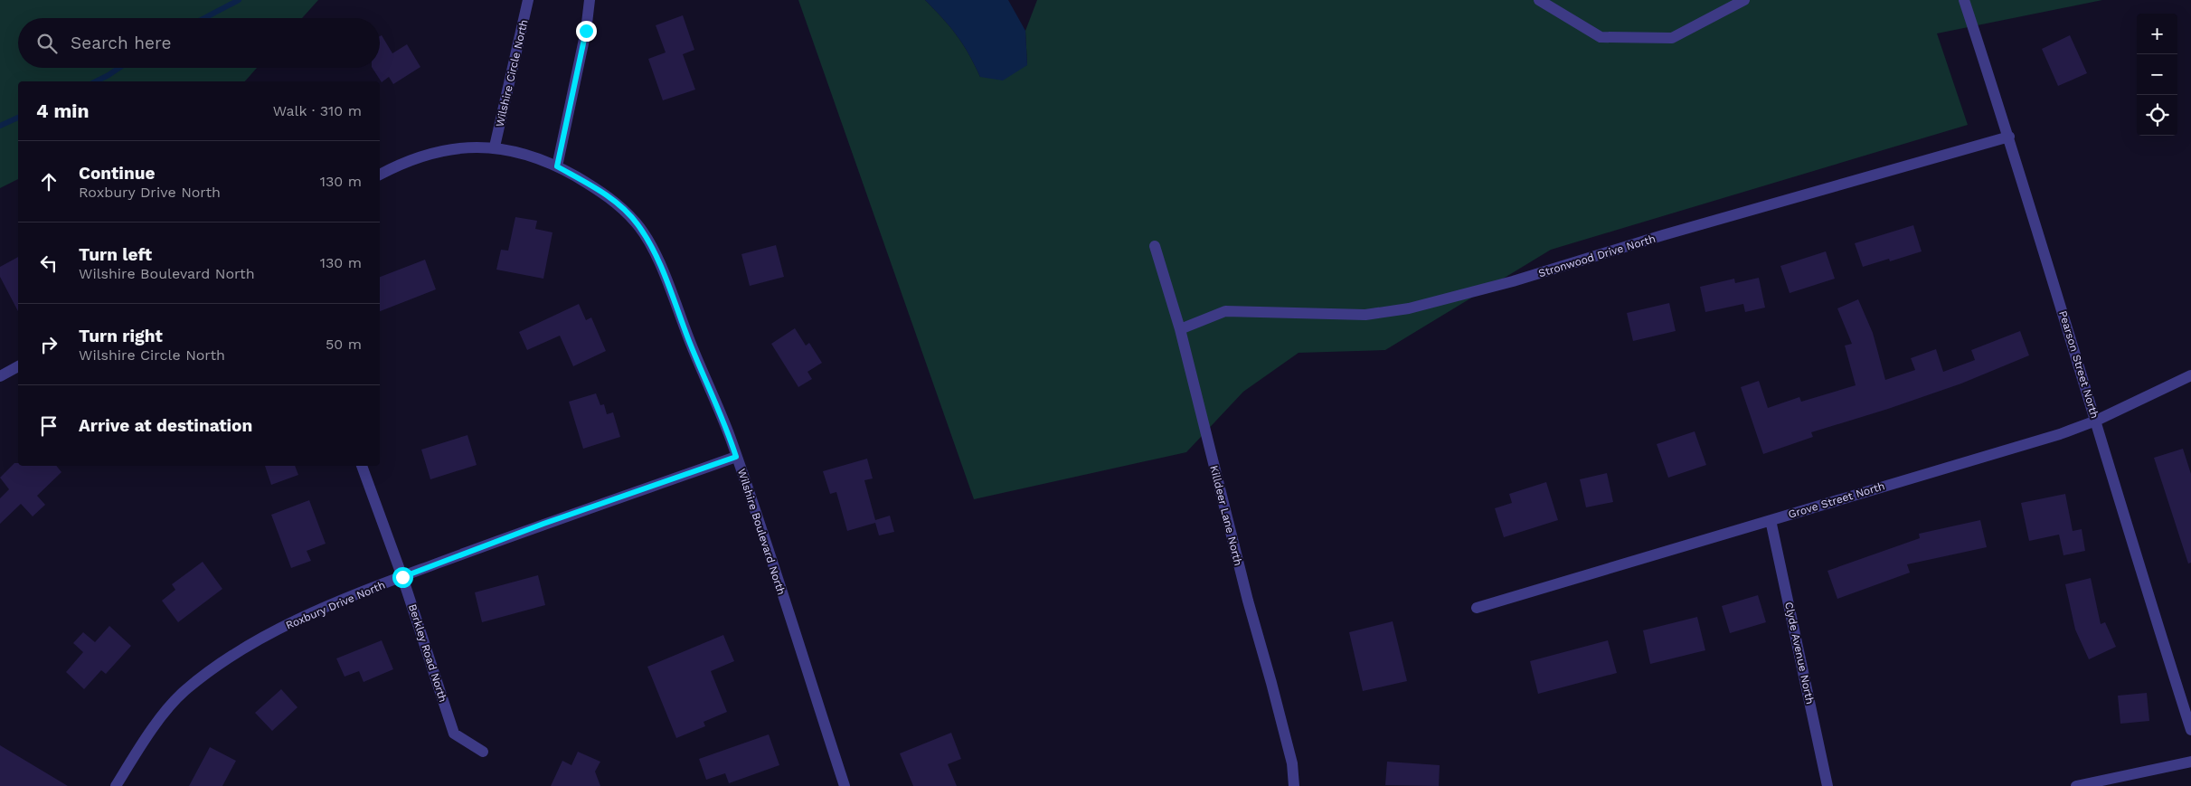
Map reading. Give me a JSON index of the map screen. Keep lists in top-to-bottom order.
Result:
{
  "streets": {
    "street": [
      "Wilshire Circle North",
      "Stronwood Drive North",
      "Pearson Street North",
      "Grove Street North",
      "Killdeer Lane North",
      "Wilshire Boulevard North",
      "Roxbury Drive North",
      "Berkley Road North",
      "Clyde Avenue North"
    ]
  },
  "crossings": [
    ["Wilshire Circle North", "Wilshire Boulevard North"],
    ["Stronwood Drive North", "Pearson Street North"],
    ["Stronwood Drive North", "Killdeer Lane North"],
    ["Pearson Street North", "Grove Street North"],
    ["Grove Street North", "Clyde Avenue North"],
    ["Wilshire Boulevard North", "Roxbury Drive North"],
    ["Roxbury Drive North", "Berkley Road North"]
  ],
  "page": {
    "map_buttons": ["+", "−"],
    "search": "Search here",
    "heading": ["4 min", "Walk · 310 m"],
    "list": [
      ["Continue", "Roxbury Drive North", "130 m"],
      ["Turn left", "Wilshire Boulevard North", "130 m"],
      ["Turn right", "Wilshire Circle North", "50 m"],
      "Arrive at destination"
    ]
  }
}
